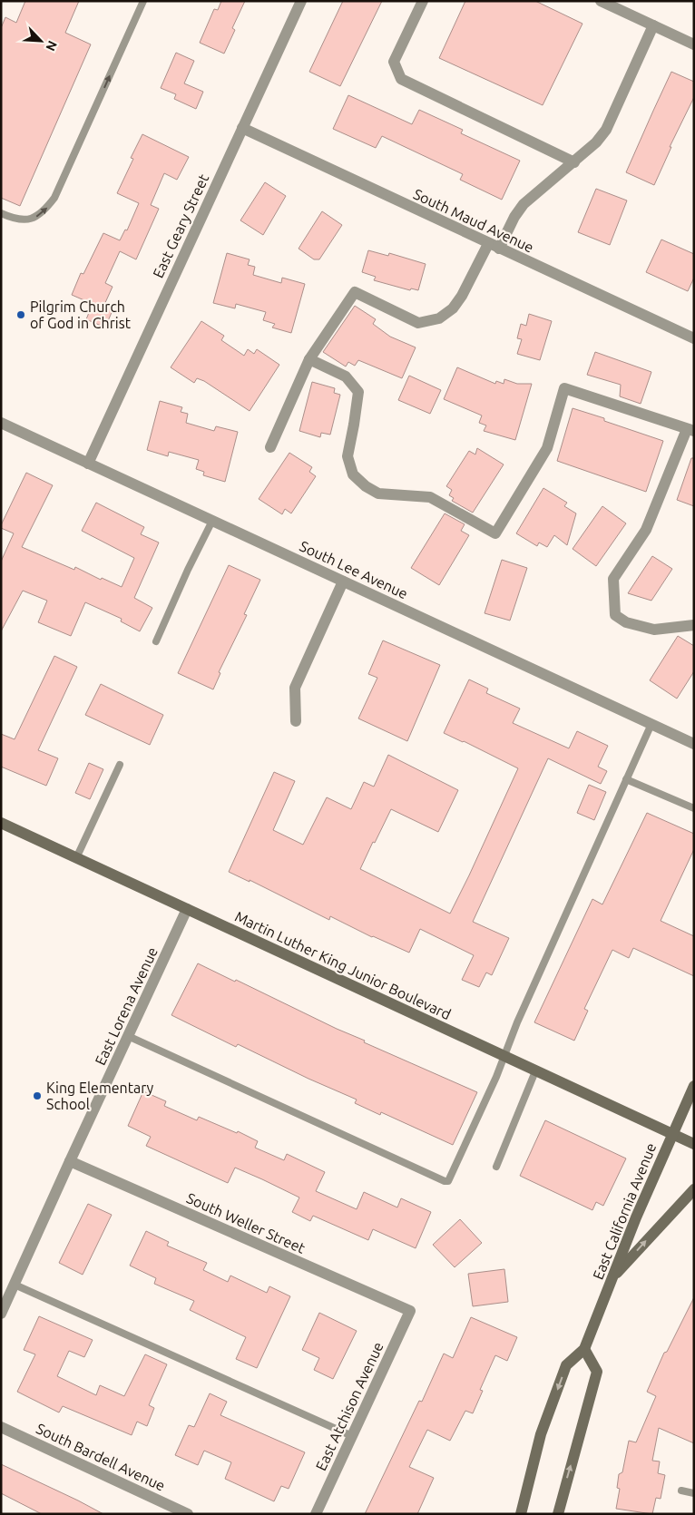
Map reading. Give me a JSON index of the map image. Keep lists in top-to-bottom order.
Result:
{
  "streets": {
    "street": [
      "South Maud Avenue",
      "East Geary Street",
      "South Lee Avenue",
      "Martin Luther King Junior Boulevard",
      "East Lorena Avenue",
      "East California Avenue",
      "South Weller Street",
      "East Atchison Avenue",
      "South Bardell Avenue"
    ]
  },
  "crossings": [
    ["South Maud Avenue", "East Geary Street"],
    ["East Geary Street", "South Lee Avenue"],
    ["Martin Luther King Junior Boulevard", "East Lorena Avenue"],
    ["Martin Luther King Junior Boulevard", "East California Avenue"],
    ["East Lorena Avenue", "South Weller Street"],
    ["South Weller Street", "East Atchison Avenue"]
  ],
  "places": ["Pilgrim Church of God in Christ", "King Elementary School"],
  "north": "bottom right"
}
